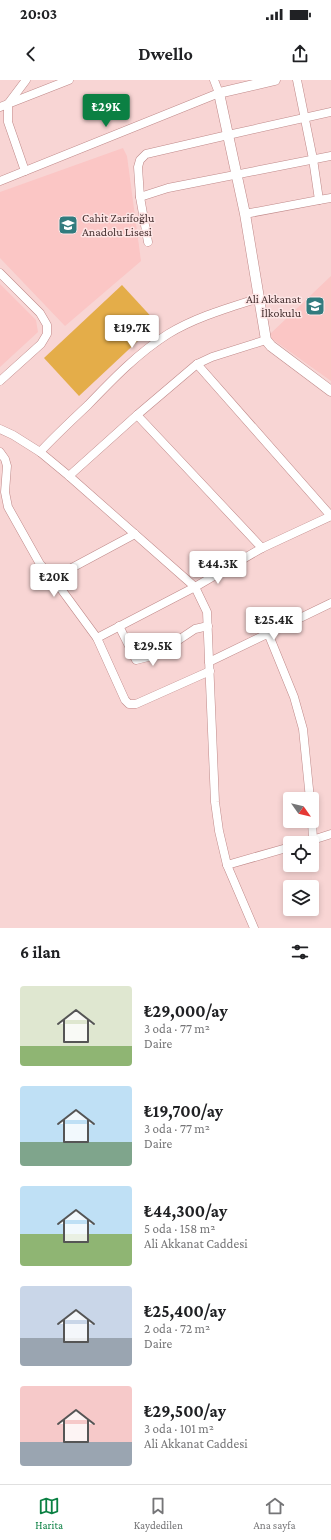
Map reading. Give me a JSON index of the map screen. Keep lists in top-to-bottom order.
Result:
{
  "places": {
    "school or university": ["Cahit Zarifoğlu Anadolu Lisesi", "Ali Akkanat İlkokulu"]
  },
  "north": "bottom right",
  "page": {
    "status": "20:03",
    "header": "Dwello",
    "price": [
      "₺29K",
      "₺19.7K",
      "₺44.3K",
      "₺20K",
      "₺25.4K",
      "₺29.5K"
    ],
    "heading": "6 ilan",
    "list": [
      {
        "name": "₺29,000/ay",
        "note": "3 oda · 77 m² · Daire"
      },
      {
        "name": "₺19,700/ay",
        "note": "3 oda · 77 m² · Daire"
      },
      {
        "name": "₺44,300/ay",
        "note": "5 oda · 158 m² · Ali Akkanat Caddesi"
      },
      {
        "name": "₺25,400/ay",
        "note": "2 oda · 72 m² · Daire"
      },
      {
        "name": "₺29,500/ay",
        "note": "3 oda · 101 m² · Ali Akkanat Caddesi"
      }
    ],
    "tabs": ["Harita", "Kaydedilen", "Ana sayfa"]
  }
}
